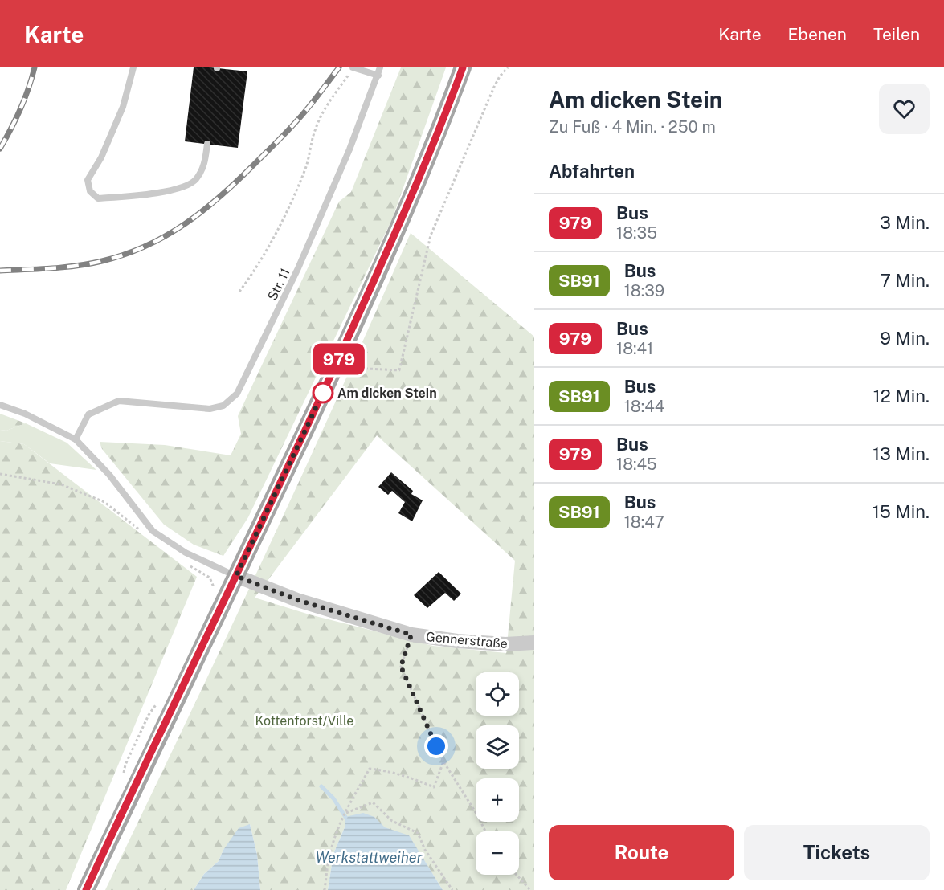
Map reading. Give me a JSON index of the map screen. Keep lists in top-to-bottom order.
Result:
{
  "streets": {
    "street": ["Gennerstraße"],
    "lane": ["Str. 11"]
  },
  "water": ["Werkstattweiher"],
  "parks": ["Kottenforst/Ville"],
  "places": ["Am dicken Stein"],
  "lines": ["bus line 979"],
  "page": {
    "header": "Karte",
    "nav": ["Karte", "Ebenen", "Teilen"],
    "on_map": "979",
    "heading": [
      ["Am dicken Stein", "Zu Fuß · 4 Min. · 250 m"],
      "Abfahrten"
    ],
    "list": [
      {
        "mark": "979",
        "name": "Bus",
        "note": "18:35",
        "value": "3 Min."
      },
      {
        "mark": "SB91",
        "name": "Bus",
        "note": "18:39",
        "value": "7 Min."
      },
      {
        "mark": "979",
        "name": "Bus",
        "note": "18:41",
        "value": "9 Min."
      },
      {
        "mark": "SB91",
        "name": "Bus",
        "note": "18:44",
        "value": "12 Min."
      },
      {
        "mark": "979",
        "name": "Bus",
        "note": "18:45",
        "value": "13 Min."
      },
      {
        "mark": "SB91",
        "name": "Bus",
        "note": "18:47",
        "value": "15 Min."
      }
    ],
    "map_buttons": ["+", "−"],
    "buttons": ["Route", "Tickets"]
  }
}
